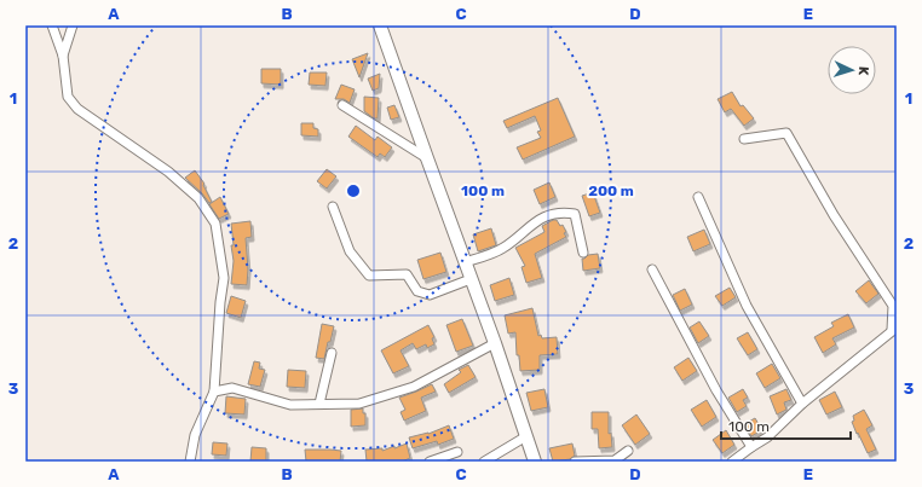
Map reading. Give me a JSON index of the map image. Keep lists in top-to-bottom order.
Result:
{
  "scale_bar": "100 m",
  "north": "right",
  "grid": {
    "columns": [
      "A",
      "B",
      "C",
      "D",
      "E"
    ],
    "rows": ["1", "2", "3"]
  },
  "rings": ["100 m", "200 m"]
}
